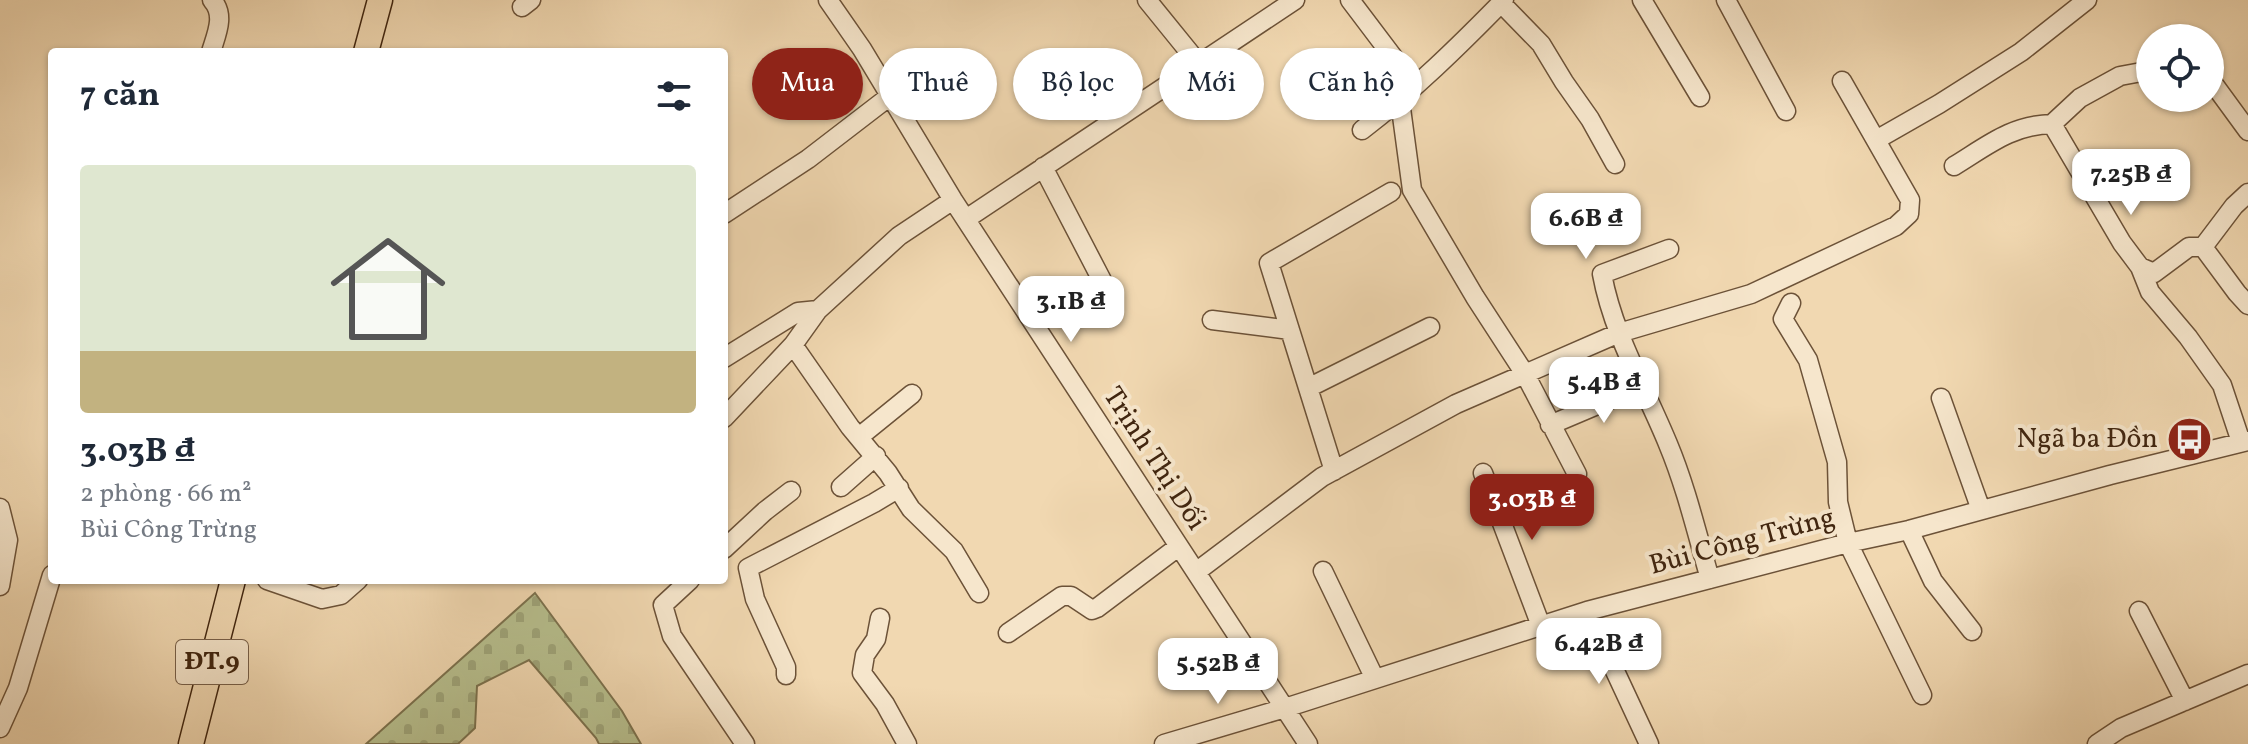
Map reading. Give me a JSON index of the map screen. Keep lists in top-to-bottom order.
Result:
{
  "streets": {
    "main road": ["ĐT.9"],
    "street": ["Trịnh Thị Dối", "Bùi Công Trừng"]
  },
  "crossings": [
    ["Trịnh Thị Dối", "Bùi Công Trừng"]
  ],
  "places": {
    "bus stop": ["Ngã ba Đồn"]
  },
  "page": {
    "chip": [
      "Mua",
      "Thuê",
      "Bộ lọc",
      "Mới",
      "Căn hộ"
    ],
    "heading": "7 căn",
    "list": [
      {
        "name": "3.03B ₫",
        "note": "2 phòng · 66 m² · Bùi Công Trừng"
      }
    ],
    "price": [
      "7.25B ₫",
      "6.6B ₫",
      "3.1B ₫",
      "5.4B ₫",
      "3.03B ₫",
      "6.42B ₫",
      "5.52B ₫"
    ]
  }
}
